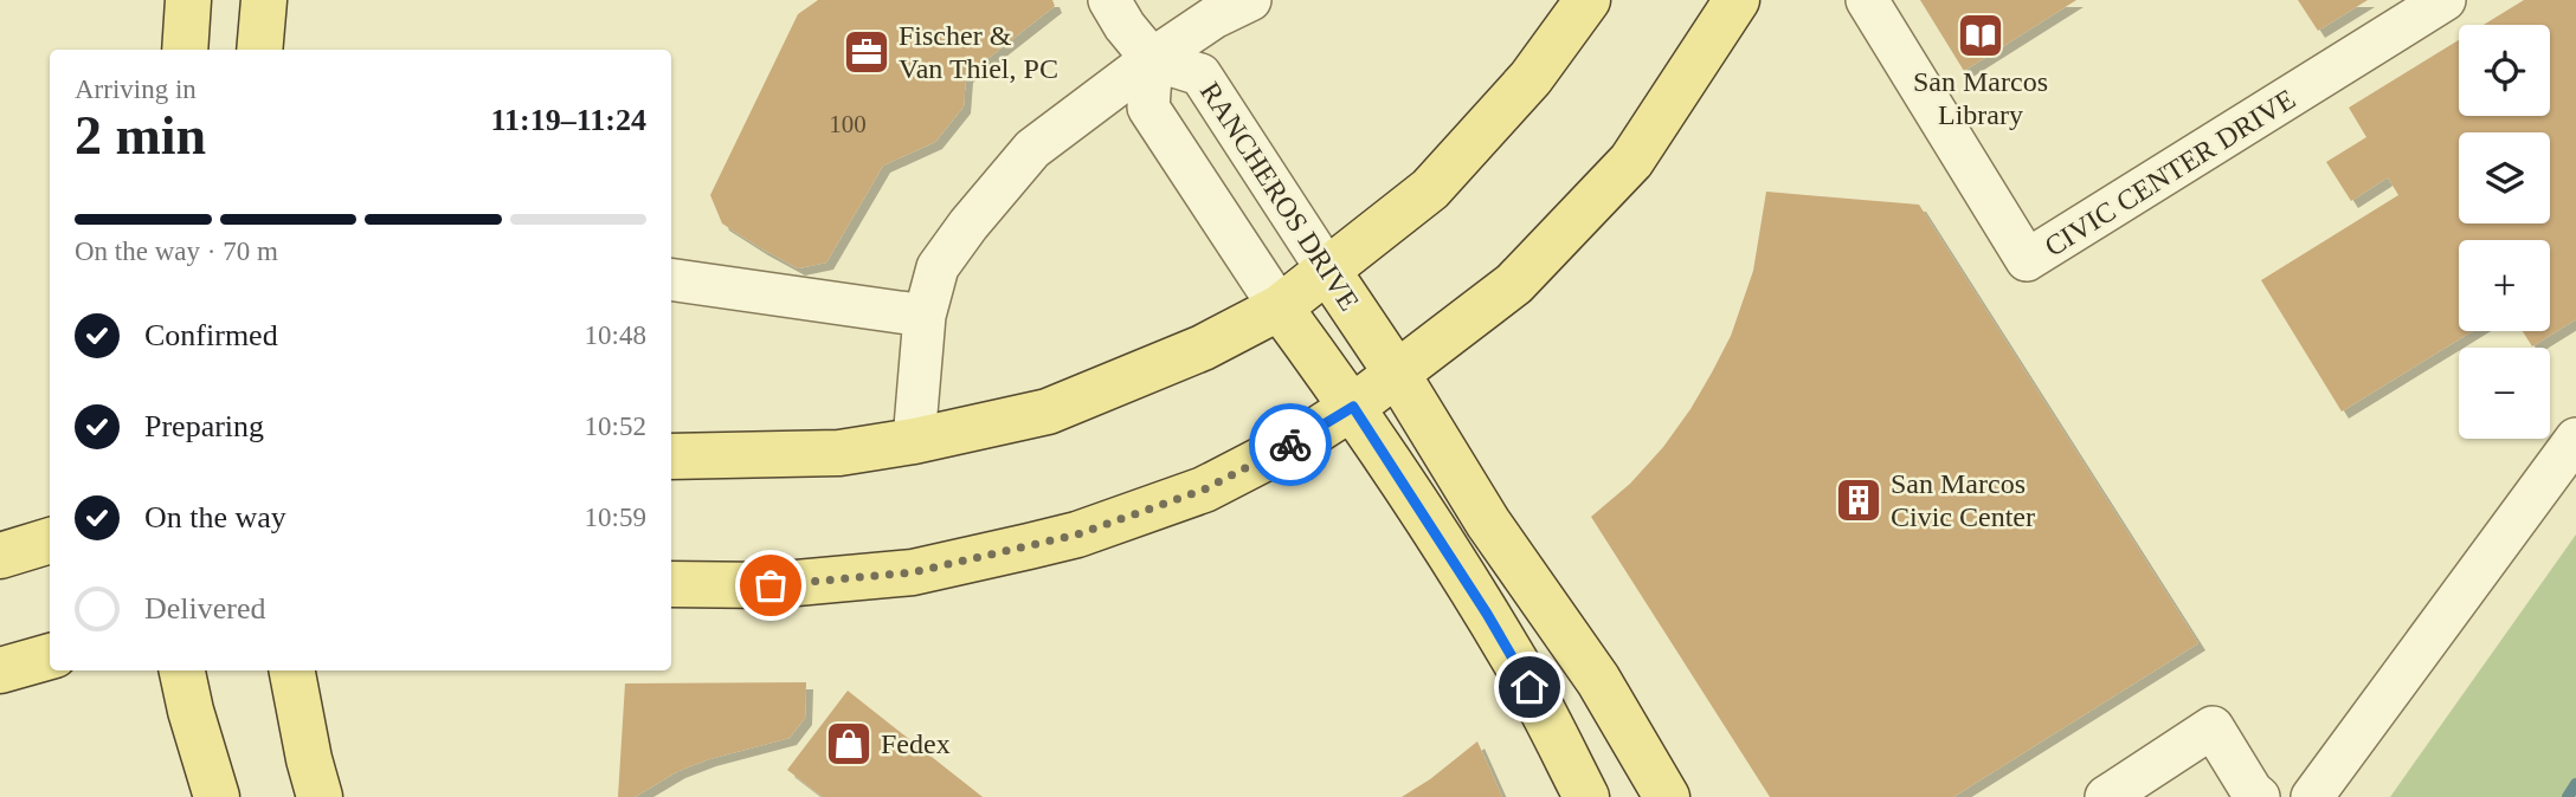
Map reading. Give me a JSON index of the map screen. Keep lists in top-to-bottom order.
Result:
{
  "streets": {
    "main road": ["RANCHEROS DRIVE"],
    "street": ["CIVIC CENTER DRIVE"]
  },
  "places": {
    "library": ["San Marcos Library"],
    "office": ["Fischer & Van Thiel, PC"],
    "building": ["San Marcos Civic Center"],
    "shop": ["Fedex"]
  },
  "house_numbers": ["100"],
  "page": {
    "map_buttons": ["+", "−"],
    "heading": ["2 min", "Arriving in", "11:19–11:24"],
    "bar": "On the way · 70 m",
    "list": [
      ["Confirmed", "10:48"],
      ["Preparing", "10:52"],
      ["On the way", "10:59"],
      "Delivered"
    ]
  }
}
